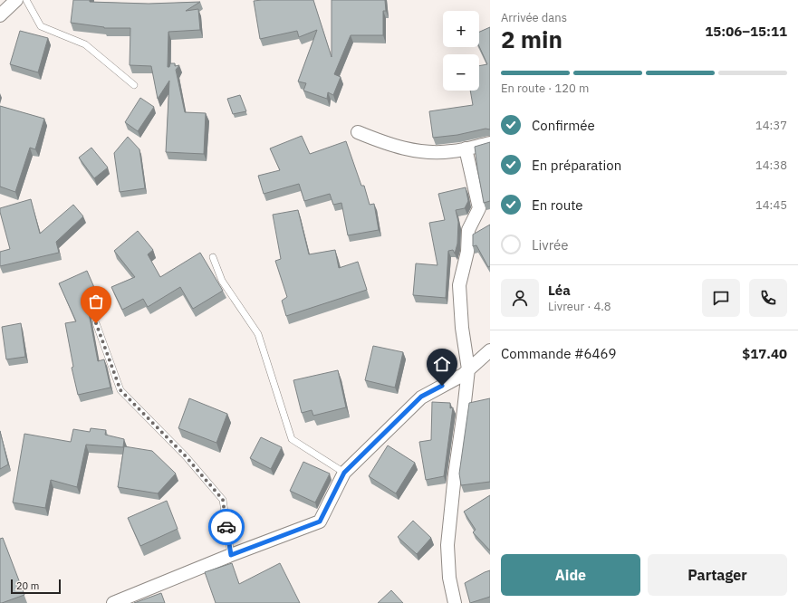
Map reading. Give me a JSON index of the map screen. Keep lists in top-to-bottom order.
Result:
{
  "scale_bar": "20 m",
  "page": {
    "heading": ["2 min", "Arrivée dans", "15:06–15:11"],
    "panel": [
      "Léa",
      "Livreur · 4.8",
      "Commande #6469",
      "$17.40"
    ],
    "map_buttons": ["+", "−"],
    "bar": "En route · 120 m",
    "list": [
      ["Confirmée", "14:37"],
      ["En préparation", "14:38"],
      ["En route", "14:45"],
      "Livrée"
    ],
    "buttons": ["Aide", "Partager"],
    "scale": "20 m"
  }
}
